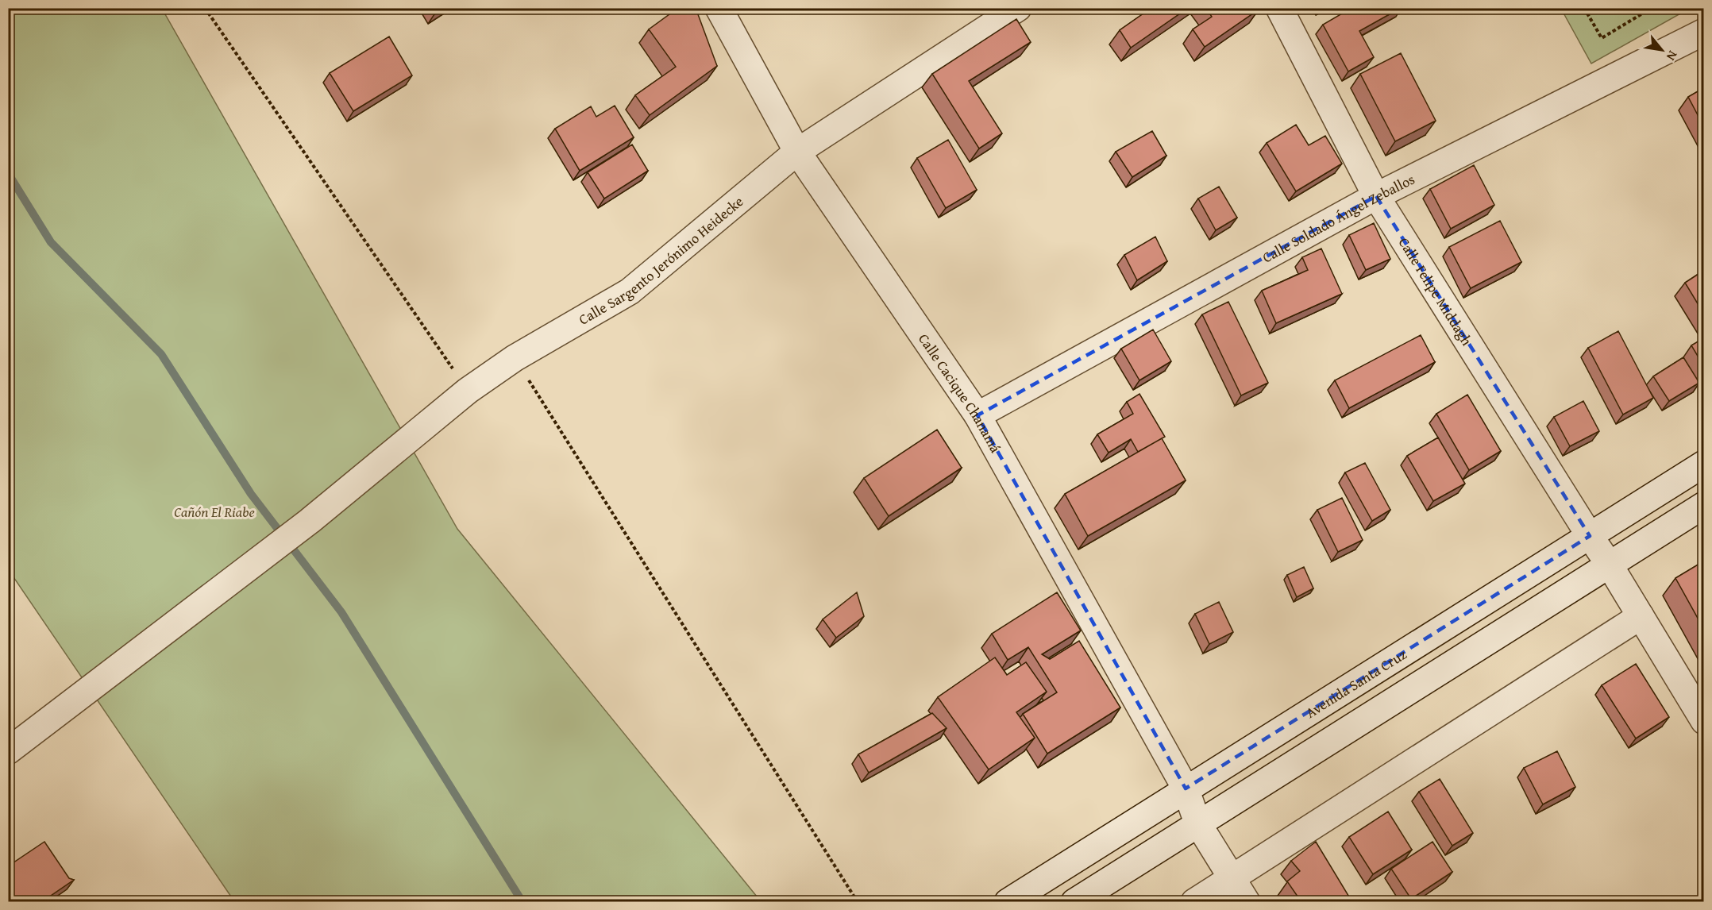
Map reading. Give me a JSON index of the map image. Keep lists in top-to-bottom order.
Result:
{
  "streets": {
    "street": [
      "Calle Soldado Ángel Zeballos",
      "Calle Sargento Jerónimo Heidecke",
      "Calle Felipe Middagh",
      "Calle Cacique Chanamá",
      "Avenida Santa Cruz"
    ]
  },
  "crossings": [
    ["Calle Soldado Ángel Zeballos", "Calle Felipe Middagh"],
    ["Calle Soldado Ángel Zeballos", "Calle Cacique Chanamá"],
    ["Calle Sargento Jerónimo Heidecke", "Calle Cacique Chanamá"],
    ["Calle Felipe Middagh", "Avenida Santa Cruz"],
    ["Calle Cacique Chanamá", "Avenida Santa Cruz"]
  ],
  "parks": ["Cañón El Riabe"],
  "north": "bottom right"
}
